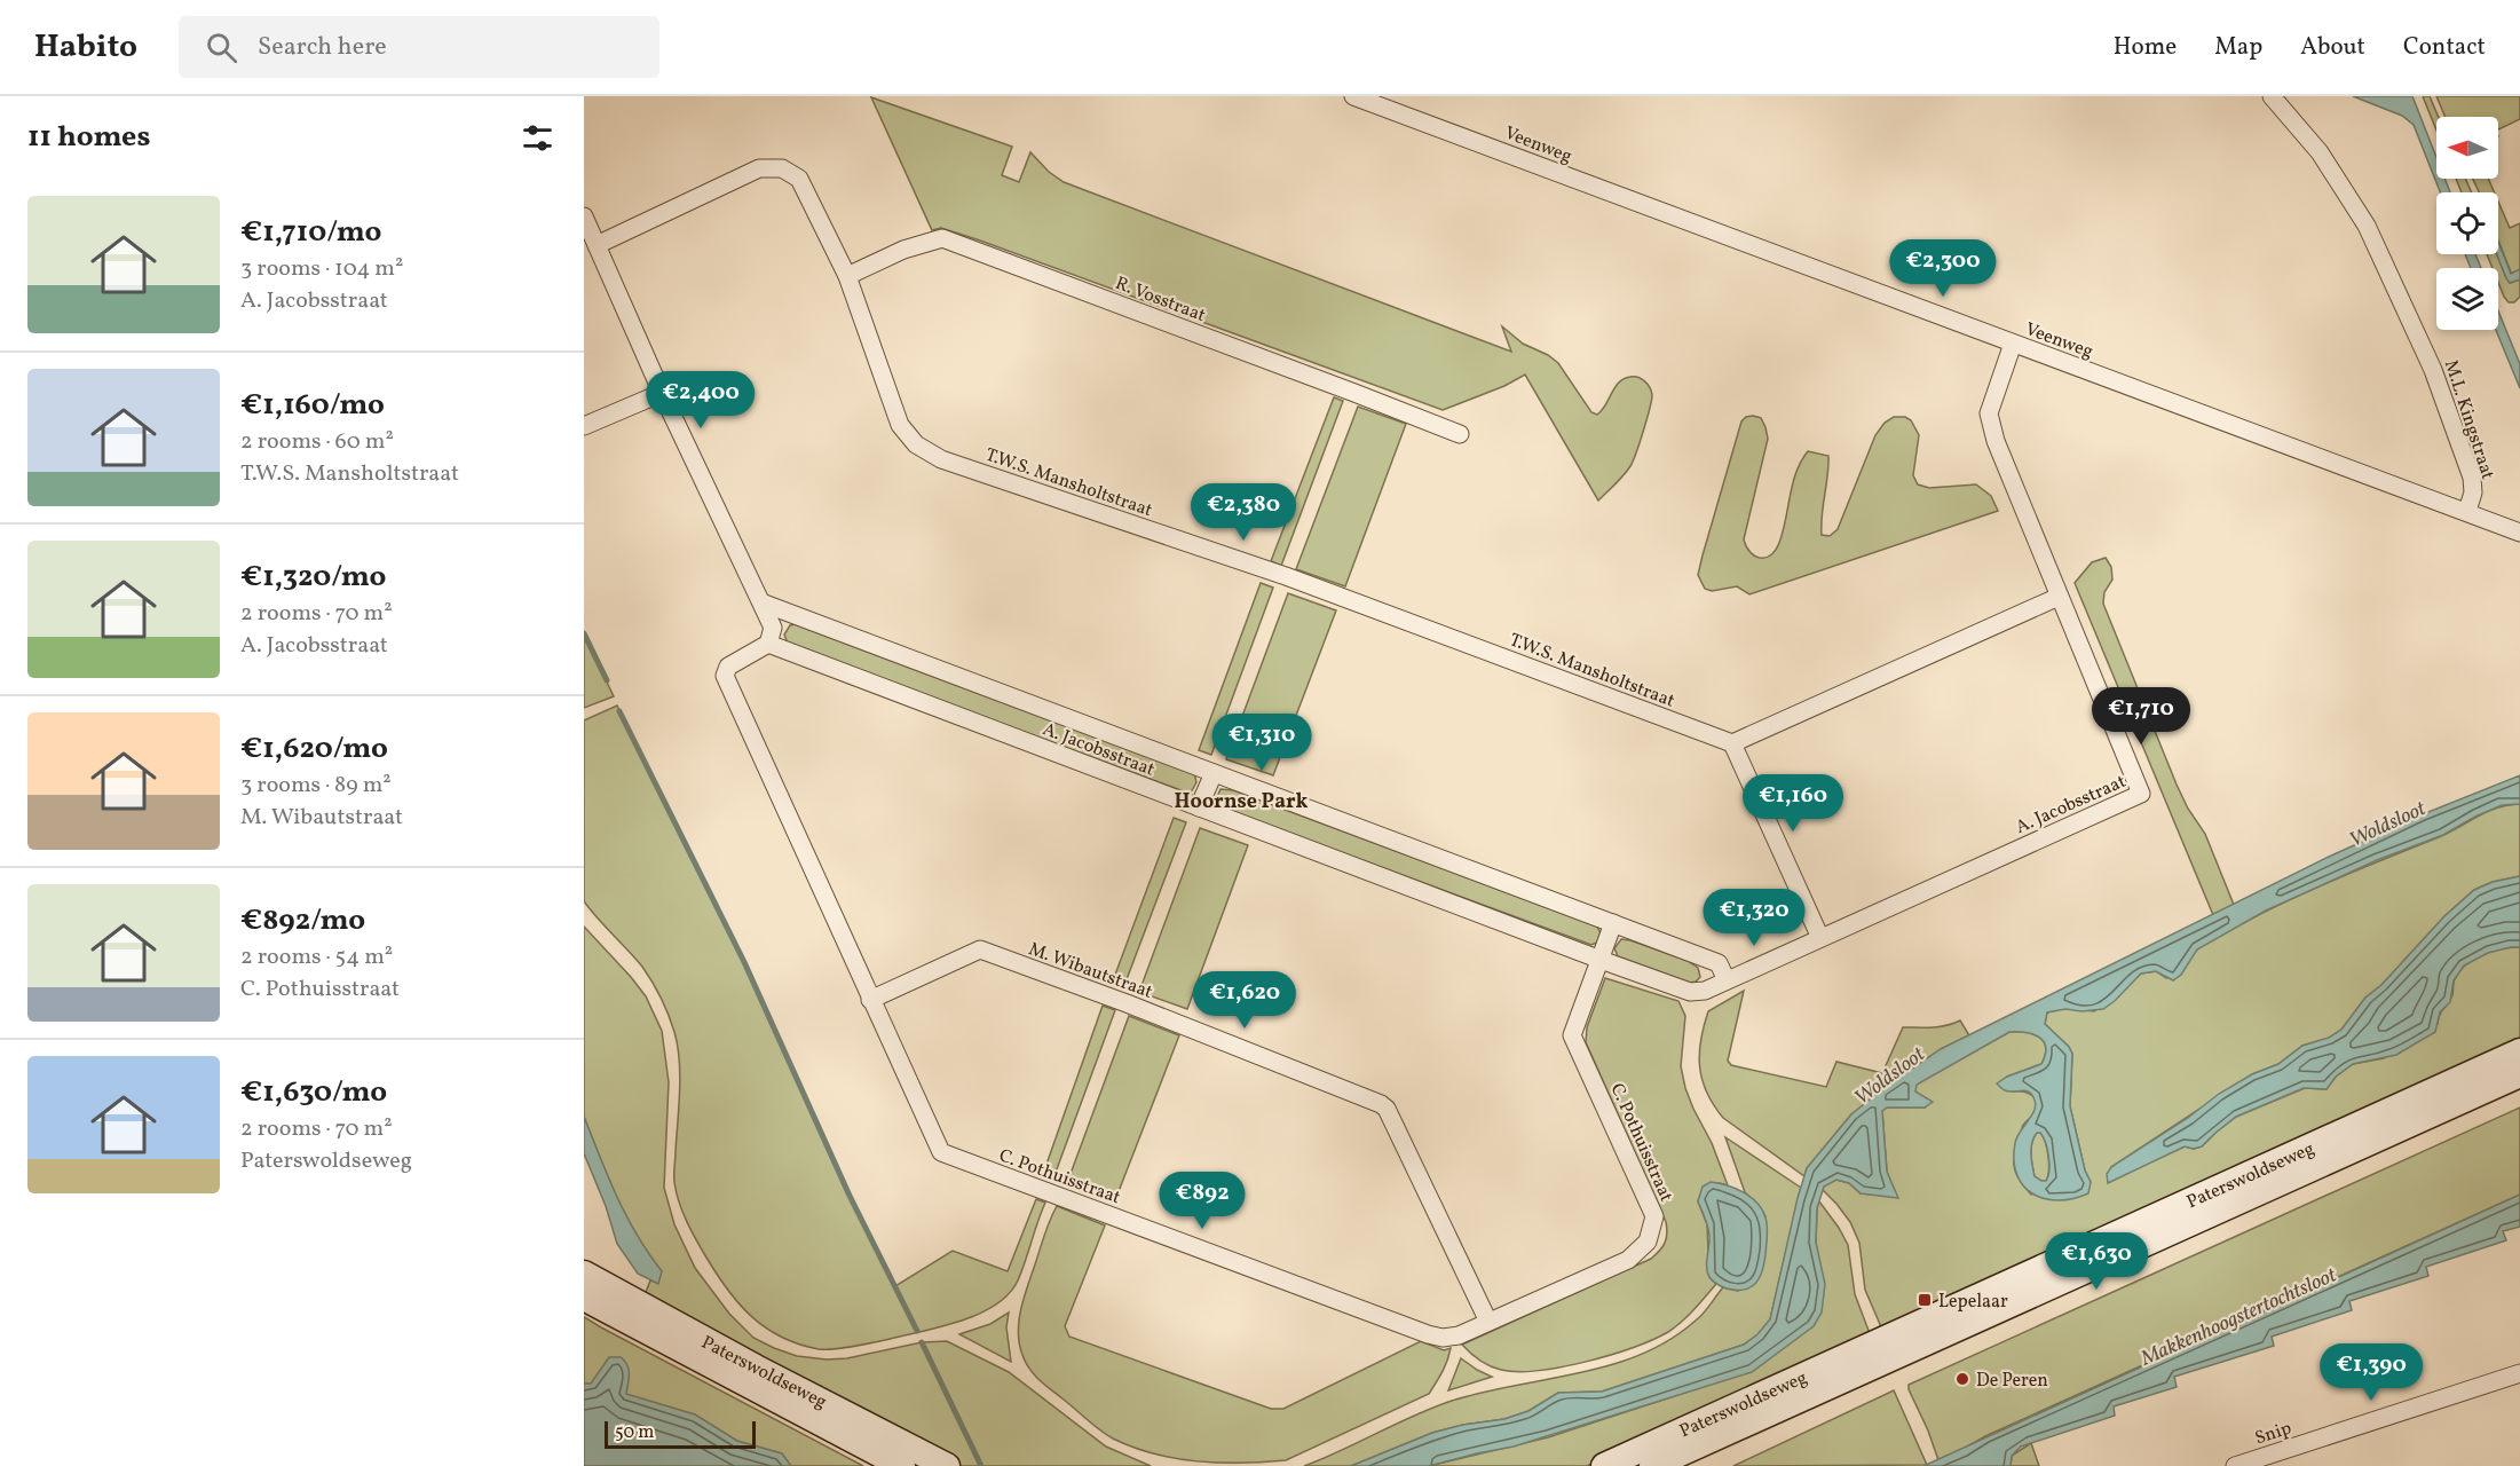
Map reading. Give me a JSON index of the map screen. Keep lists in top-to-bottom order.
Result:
{
  "streets": {
    "main road": ["Paterswoldseweg"],
    "street": [
      "Veenweg",
      "R. Vosstraat",
      "M.L. Kingstraat",
      "T.W.S. Mansholtstraat",
      "A. Jacobsstraat",
      "M. Wibautstraat",
      "C. Pothuisstraat",
      "Snip"
    ]
  },
  "crossings": [
    ["Veenweg", "M.L. Kingstraat"],
    ["Veenweg", "A. Jacobsstraat"],
    ["R. Vosstraat", "T.W.S. Mansholtstraat"],
    ["A. Jacobsstraat", "C. Pothuisstraat"],
    ["M. Wibautstraat", "C. Pothuisstraat"]
  ],
  "districts": ["Hoornse Park"],
  "water": ["Woldsloot", "Makkenhoogstertochtsloot"],
  "places": {
    "transit": ["Lepelaar"],
    "other": ["De Peren"]
  },
  "scale_bar": "50 m",
  "north": "left",
  "page": {
    "header": "Habito",
    "search": "Search here",
    "nav": [
      "Home",
      "Map",
      "About",
      "Contact"
    ],
    "heading": "11 homes",
    "list": [
      {
        "name": "€1,710/mo",
        "note": "3 rooms · 104 m² · A. Jacobsstraat"
      },
      {
        "name": "€1,160/mo",
        "note": "2 rooms · 60 m² · T.W.S. Mansholtstraat"
      },
      {
        "name": "€1,320/mo",
        "note": "2 rooms · 70 m² · A. Jacobsstraat"
      },
      {
        "name": "€1,620/mo",
        "note": "3 rooms · 89 m² · M. Wibautstraat"
      },
      {
        "name": "€892/mo",
        "note": "2 rooms · 54 m² · C. Pothuisstraat"
      },
      {
        "name": "€1,630/mo",
        "note": "2 rooms · 70 m² · Paterswoldseweg"
      }
    ],
    "price": [
      "€2,300",
      "€2,400",
      "€2,380",
      "€1,710",
      "€1,310",
      "€1,160",
      "€1,320",
      "€1,620",
      "€892",
      "€1,630",
      "€1,390"
    ],
    "scale": "50 m"
  }
}
